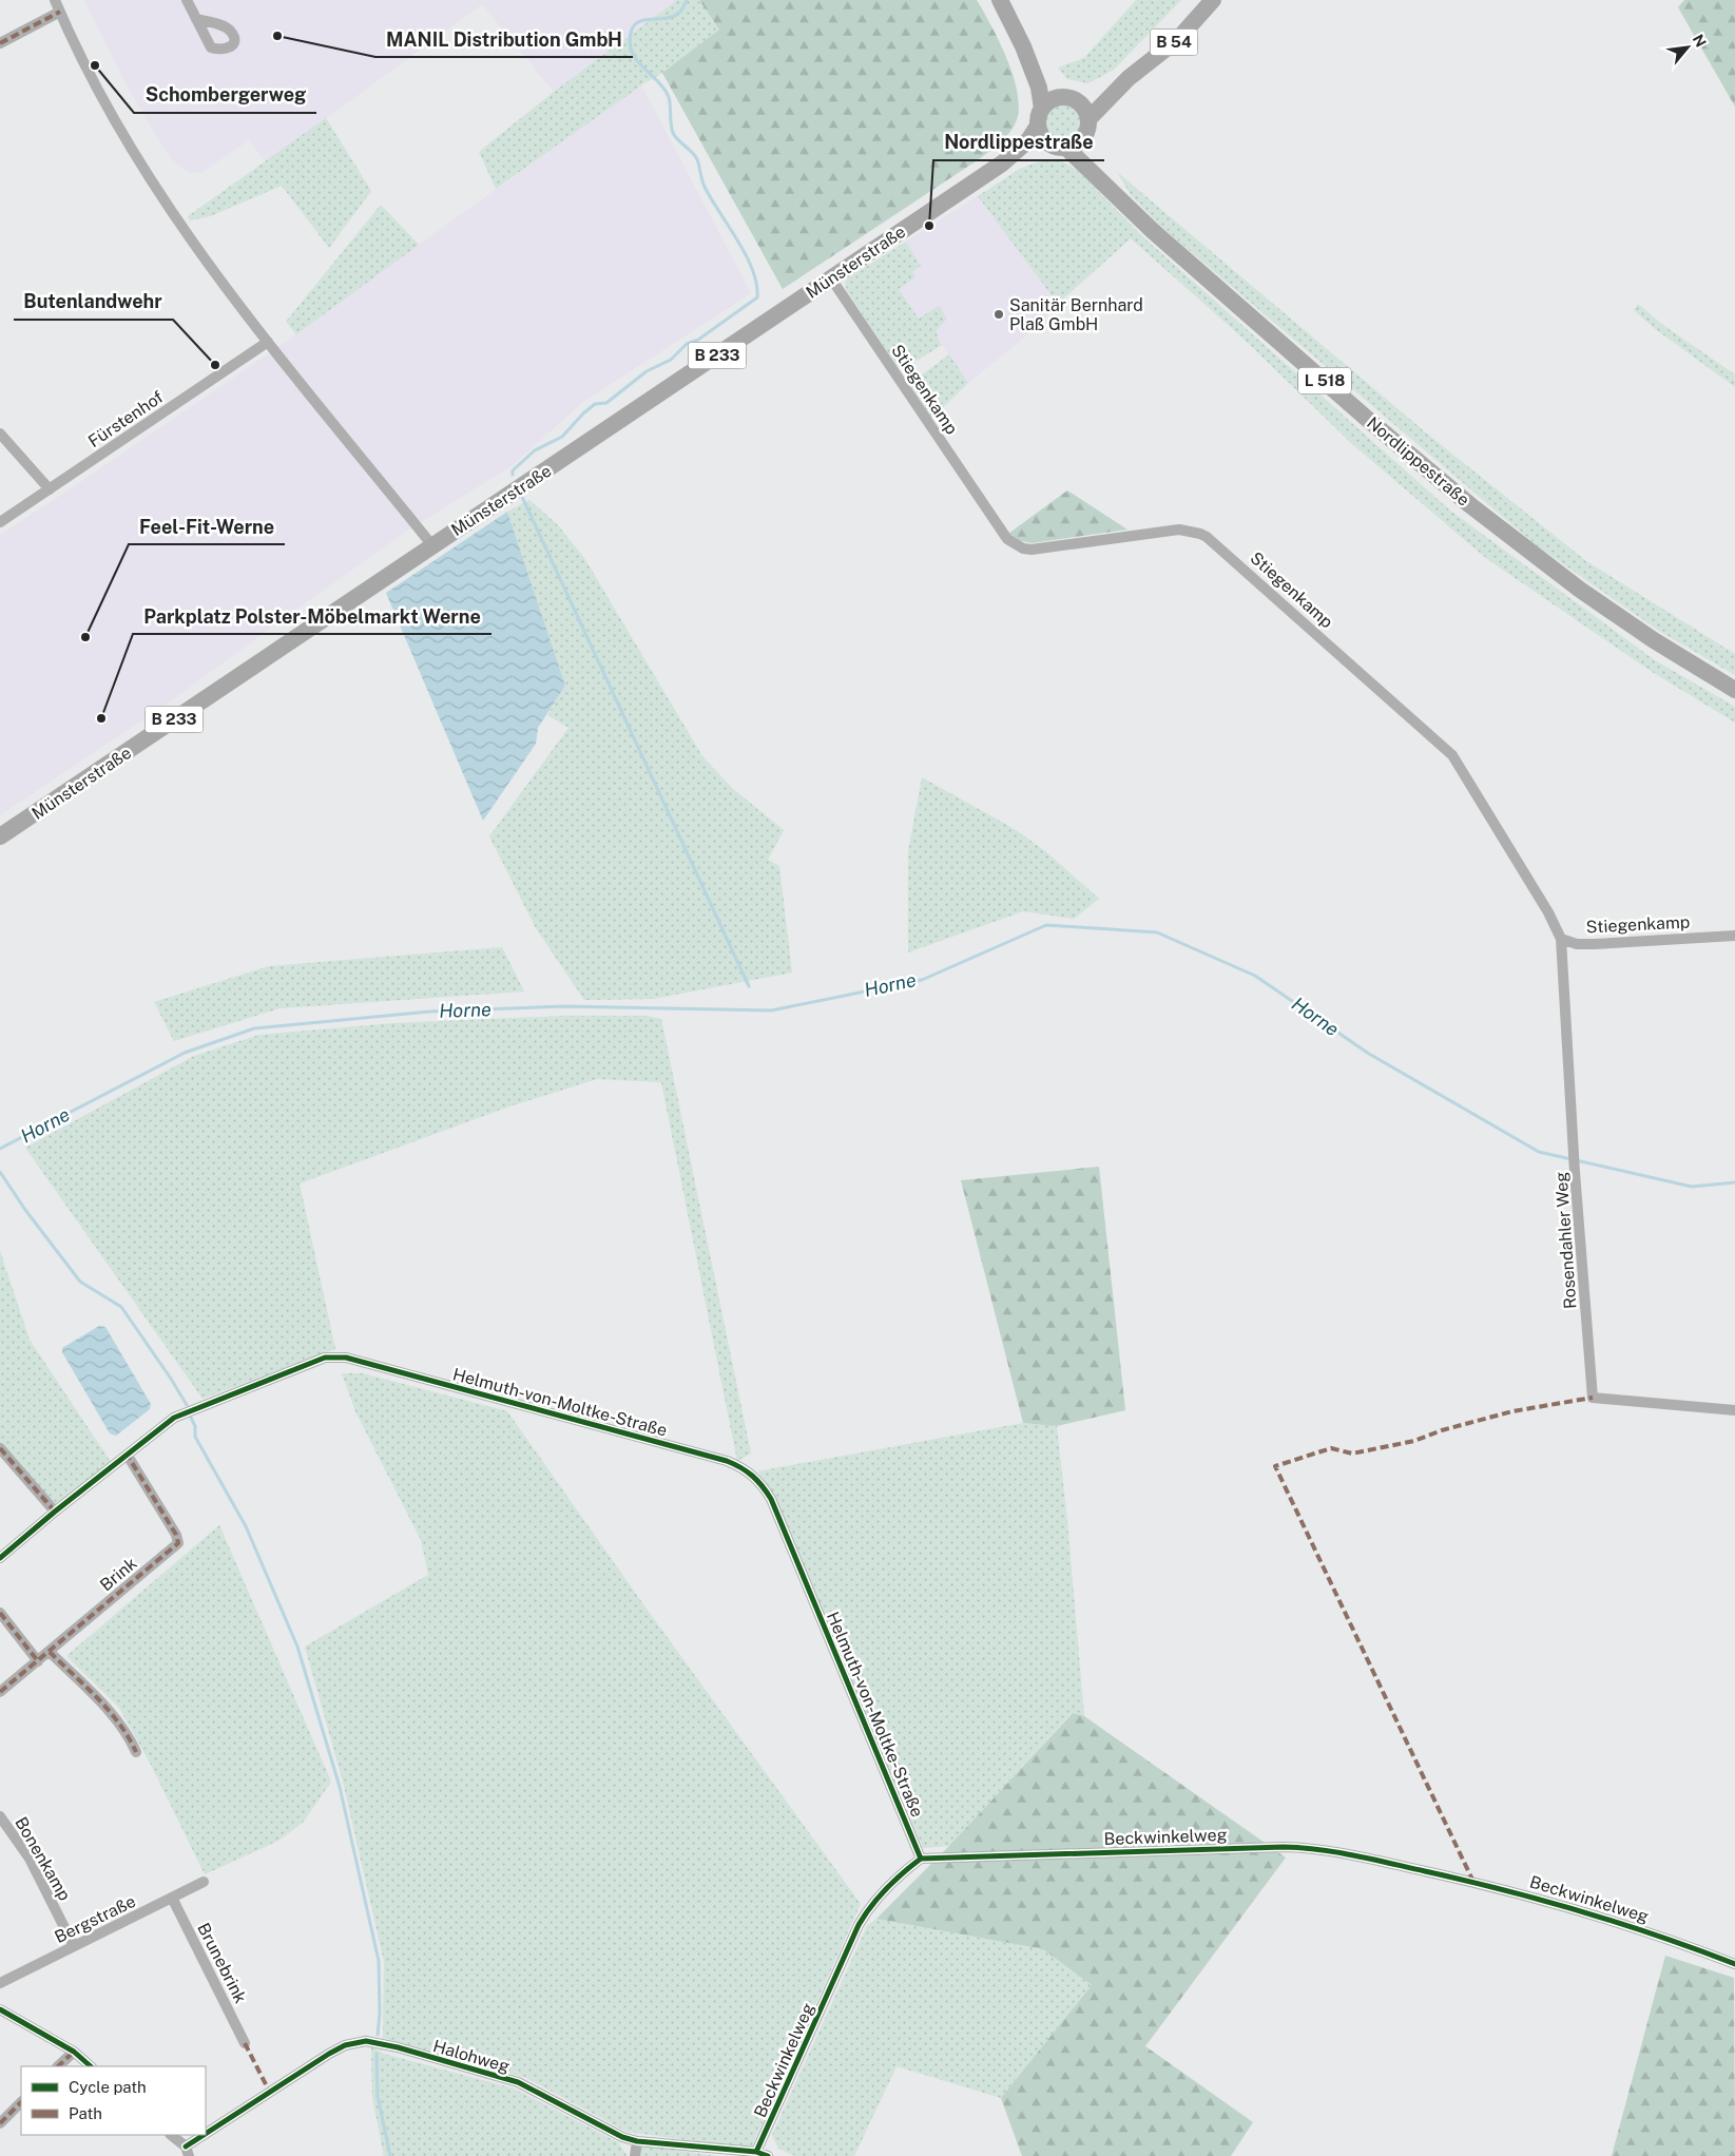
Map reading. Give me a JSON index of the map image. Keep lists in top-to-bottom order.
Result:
{
  "streets": {
    "main road": [
      "B 54",
      "Münsterstraße",
      "B 233",
      "L 518",
      "Nordlippestraße"
    ],
    "street": [
      "Stiegenkamp",
      "Fürstenhof",
      "Rosendahler Weg",
      "Helmuth-von-Moltke-Straße",
      "Brink",
      "Beckwinkelweg",
      "Bonenkamp",
      "Bergstraße",
      "Brunebrink",
      "Halohweg"
    ]
  },
  "crossings": [
    ["B 54", "Münsterstraße"],
    ["B 54", "Nordlippestraße"],
    ["Münsterstraße", "Stiegenkamp"],
    ["Münsterstraße", "Nordlippestraße"],
    ["Stiegenkamp", "Rosendahler Weg"],
    ["Helmuth-von-Moltke-Straße", "Brink"],
    ["Helmuth-von-Moltke-Straße", "Beckwinkelweg"],
    ["Beckwinkelweg", "Halohweg"],
    ["Bonenkamp", "Bergstraße"],
    ["Bergstraße", "Brunebrink"]
  ],
  "water": ["Horne"],
  "places": [
    "MANIL Distribution GmbH",
    "Schombergerweg",
    "Nordlippestraße",
    "Sanitär Bernhard Plaß GmbH",
    "Butenlandwehr",
    "Feel-Fit-Werne",
    "Parkplatz Polster-Möbelmarkt Werne"
  ],
  "legend": ["Cycle path", "Path"],
  "north": "top right"
}
